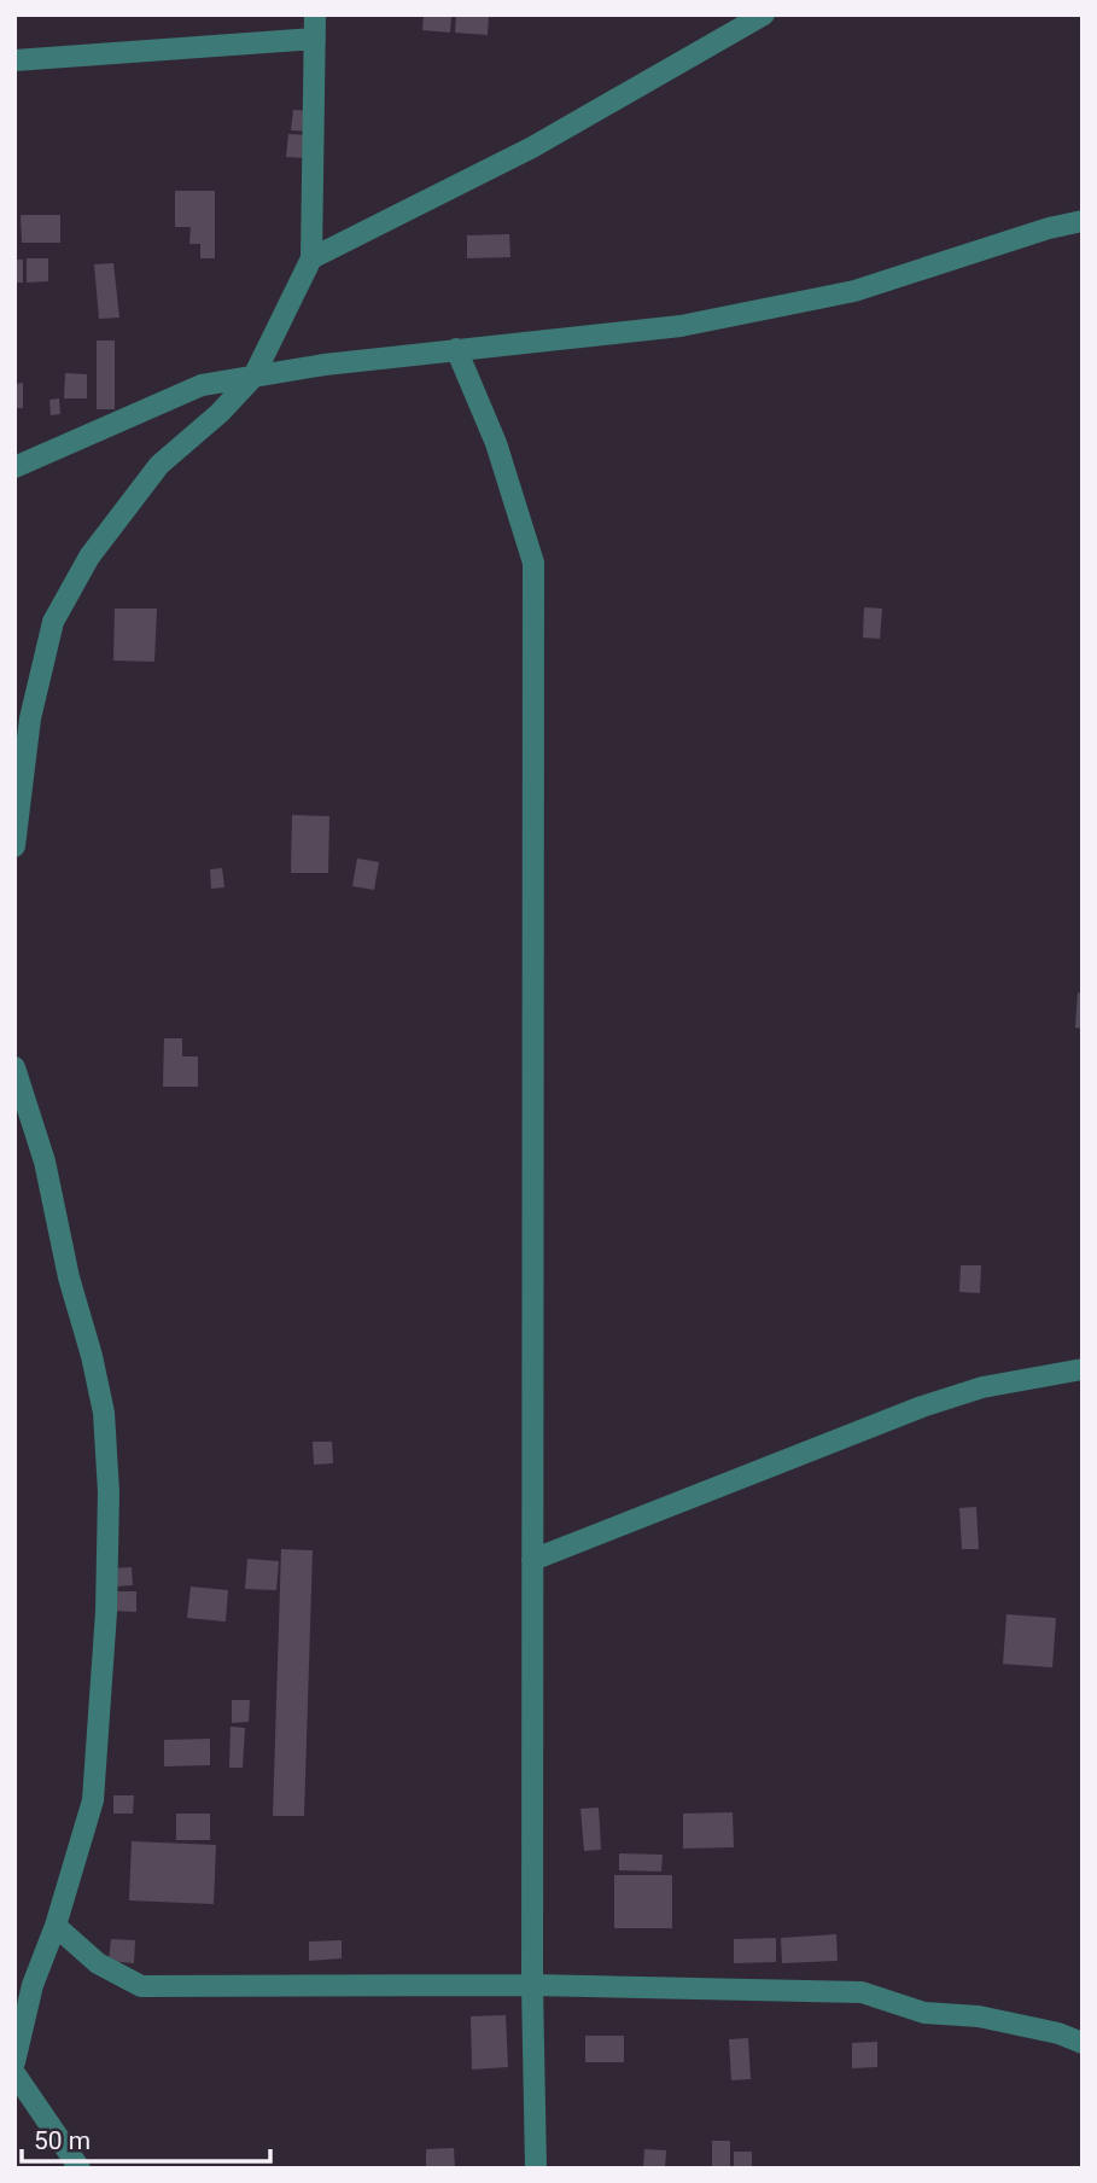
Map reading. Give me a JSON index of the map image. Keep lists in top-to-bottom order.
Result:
{
  "scale_bar": "50 m"
}
